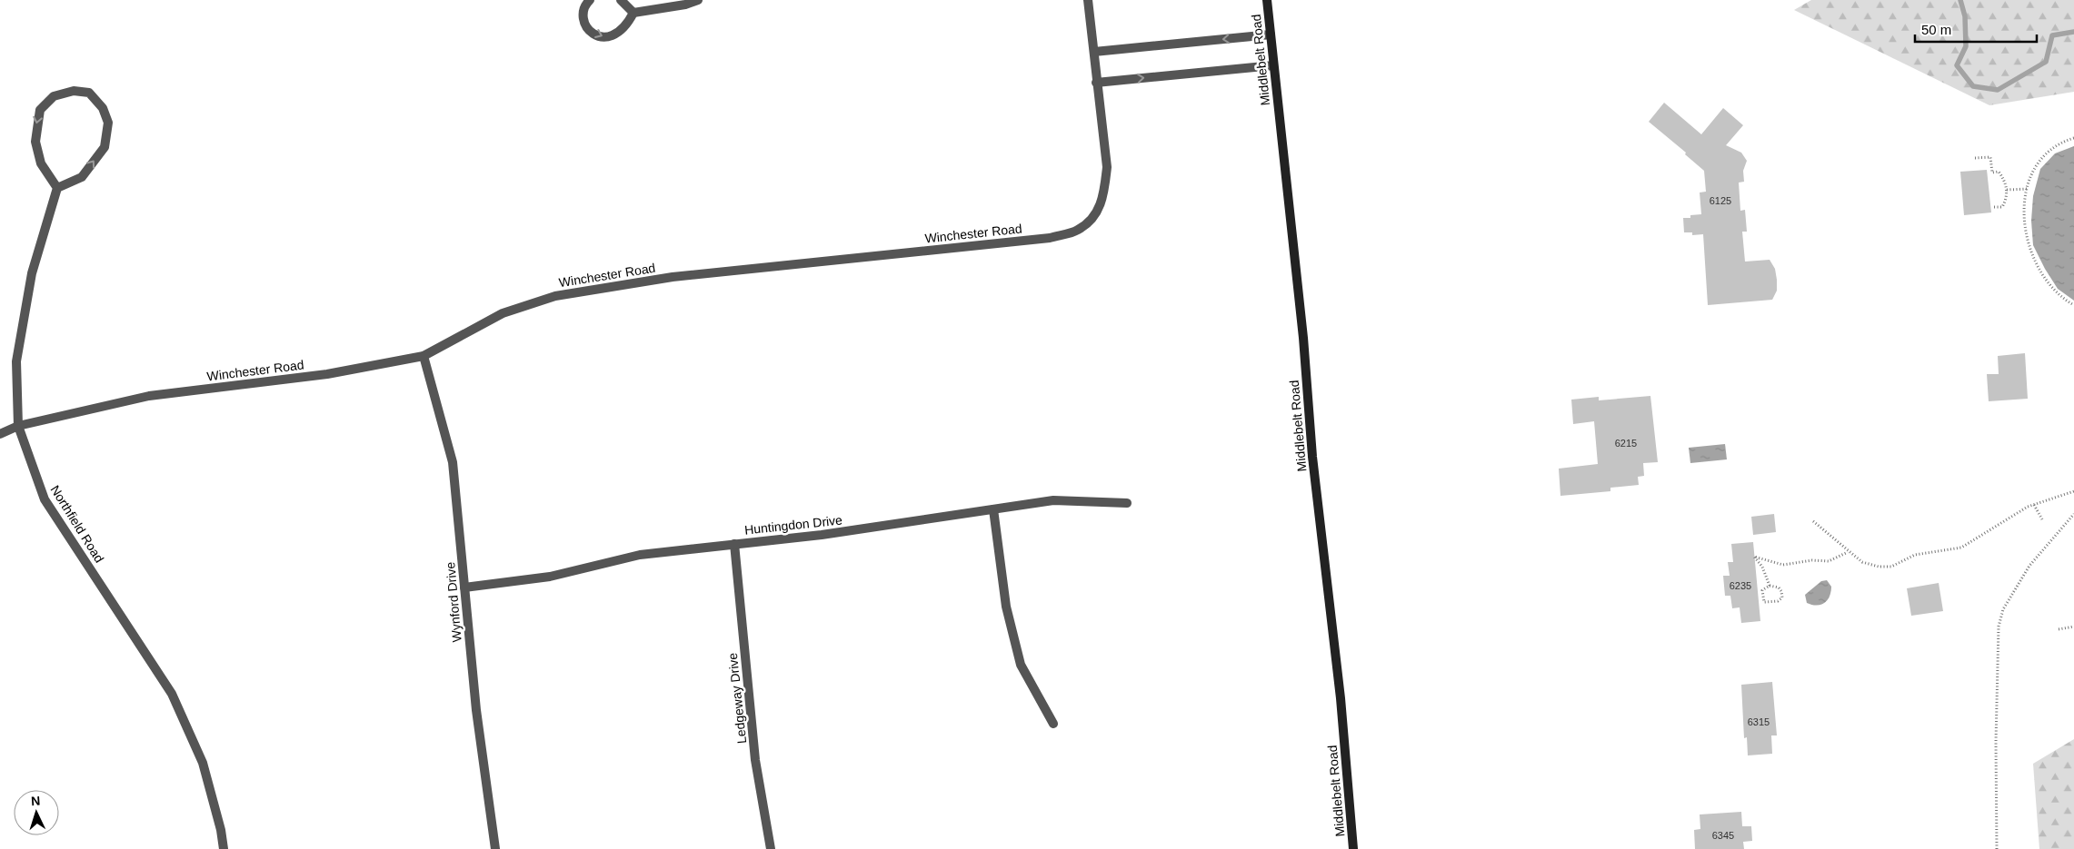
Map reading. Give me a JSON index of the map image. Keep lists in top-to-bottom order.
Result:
{
  "streets": {
    "street": [
      "Middlebelt Road",
      "Winchester Road",
      "Northfield Road",
      "Huntingdon Drive",
      "Wynford Drive",
      "Ledgeway Drive"
    ]
  },
  "crossings": [
    ["Winchester Road", "Northfield Road"],
    ["Winchester Road", "Wynford Drive"],
    ["Huntingdon Drive", "Wynford Drive"],
    ["Huntingdon Drive", "Ledgeway Drive"]
  ],
  "house_numbers": [
    "6125",
    "6215",
    "6235",
    "6315",
    "6345"
  ],
  "scale_bar": "50 m",
  "north": "top"
}
